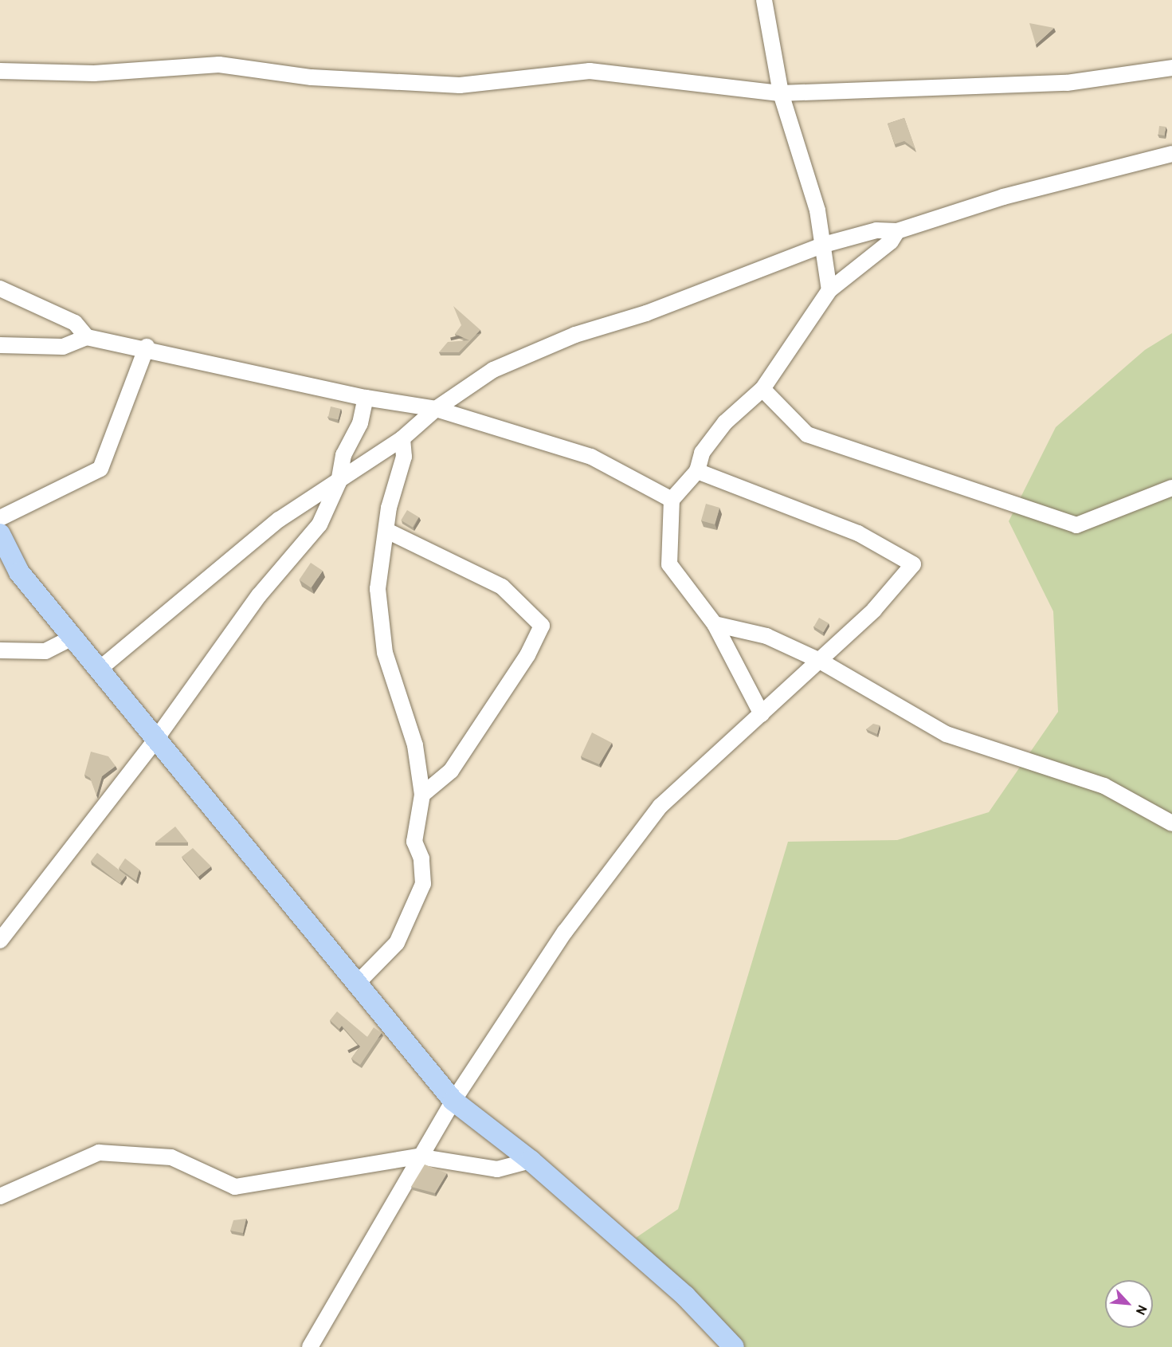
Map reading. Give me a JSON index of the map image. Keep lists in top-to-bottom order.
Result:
{
  "north": "bottom right"
}
